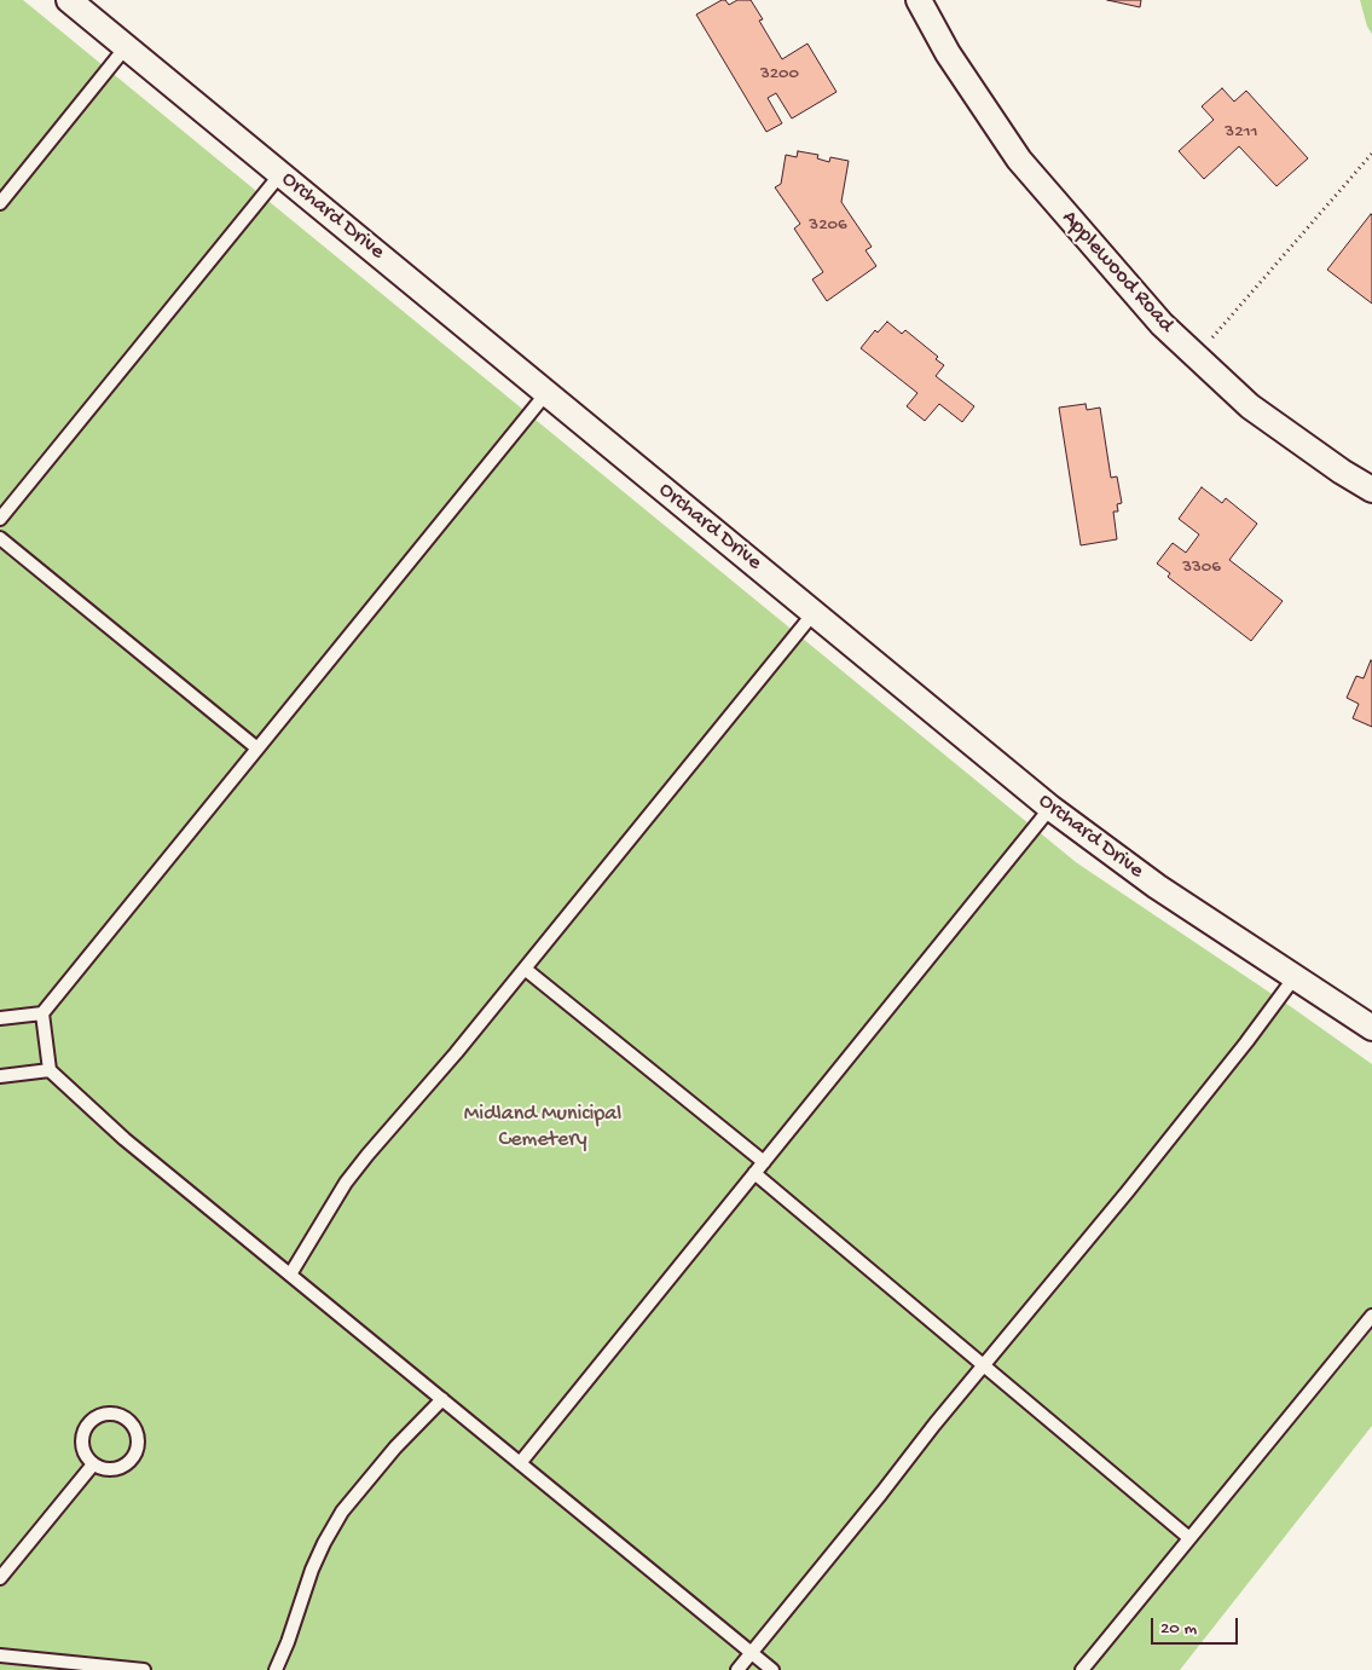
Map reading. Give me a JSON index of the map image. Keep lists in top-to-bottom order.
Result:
{
  "streets": {
    "street": ["Orchard Drive", "Applewood Road"]
  },
  "parks": ["Midland Municipal Cemetery"],
  "house_numbers": [
    "3200",
    "3211",
    "3206",
    "3306"
  ],
  "scale_bar": "20 m"
}
